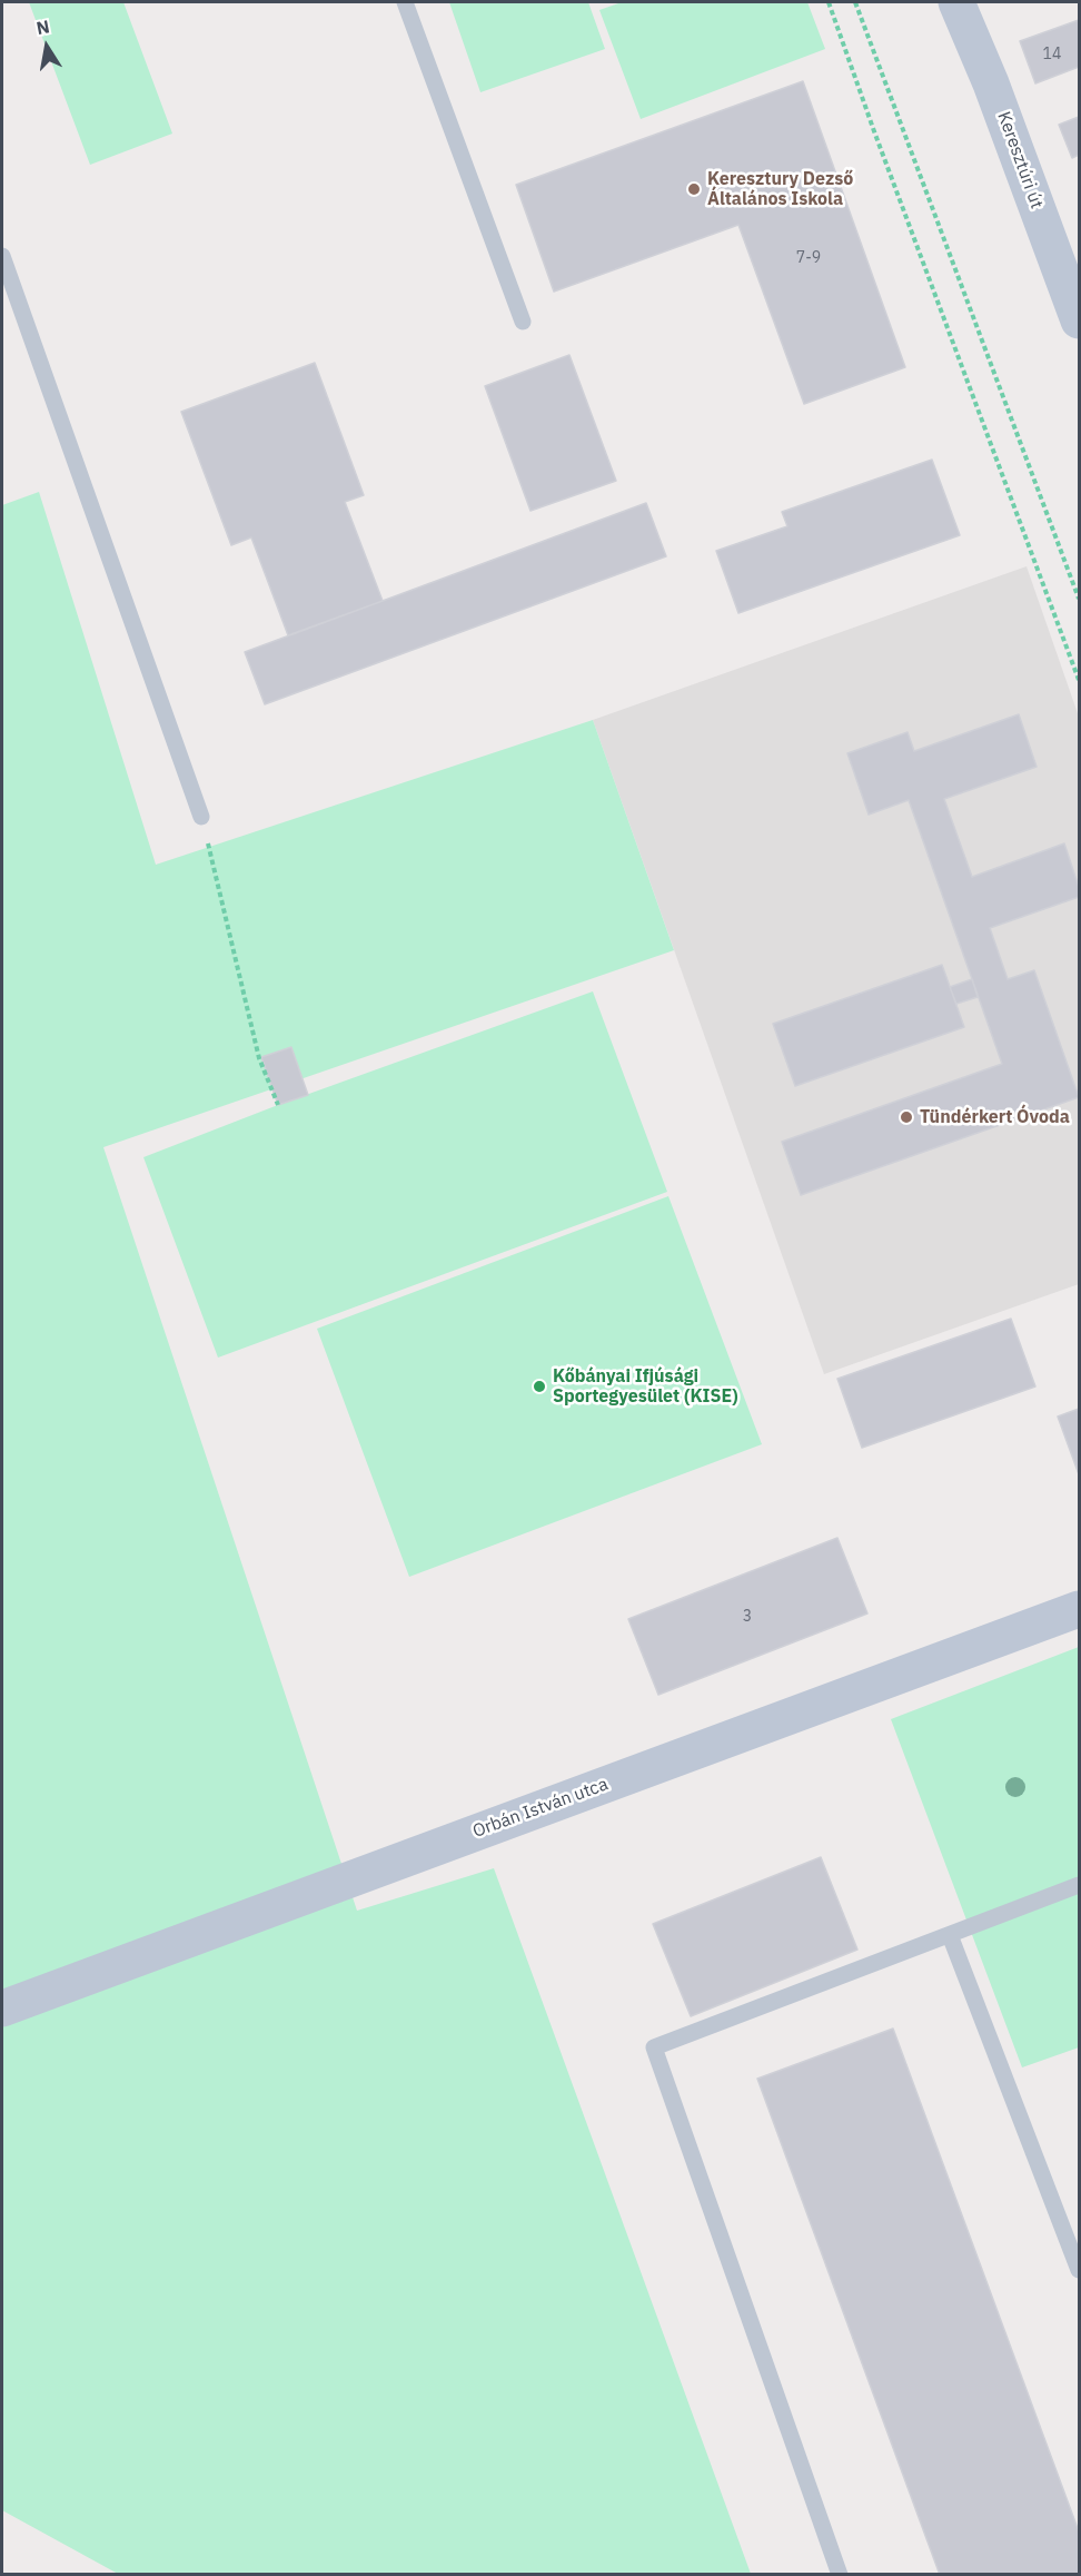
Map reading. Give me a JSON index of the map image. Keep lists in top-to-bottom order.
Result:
{
  "streets": {
    "street": ["Keresztúri út", "Orbán István utca"]
  },
  "places": ["Keresztury Dezső Általános Iskola", "Tündérkert Óvoda", "Kőbányai Ifjúsági Sportegyesület (KISE)"],
  "house_numbers": ["14", "7-9", "3"],
  "north": "top"
}
